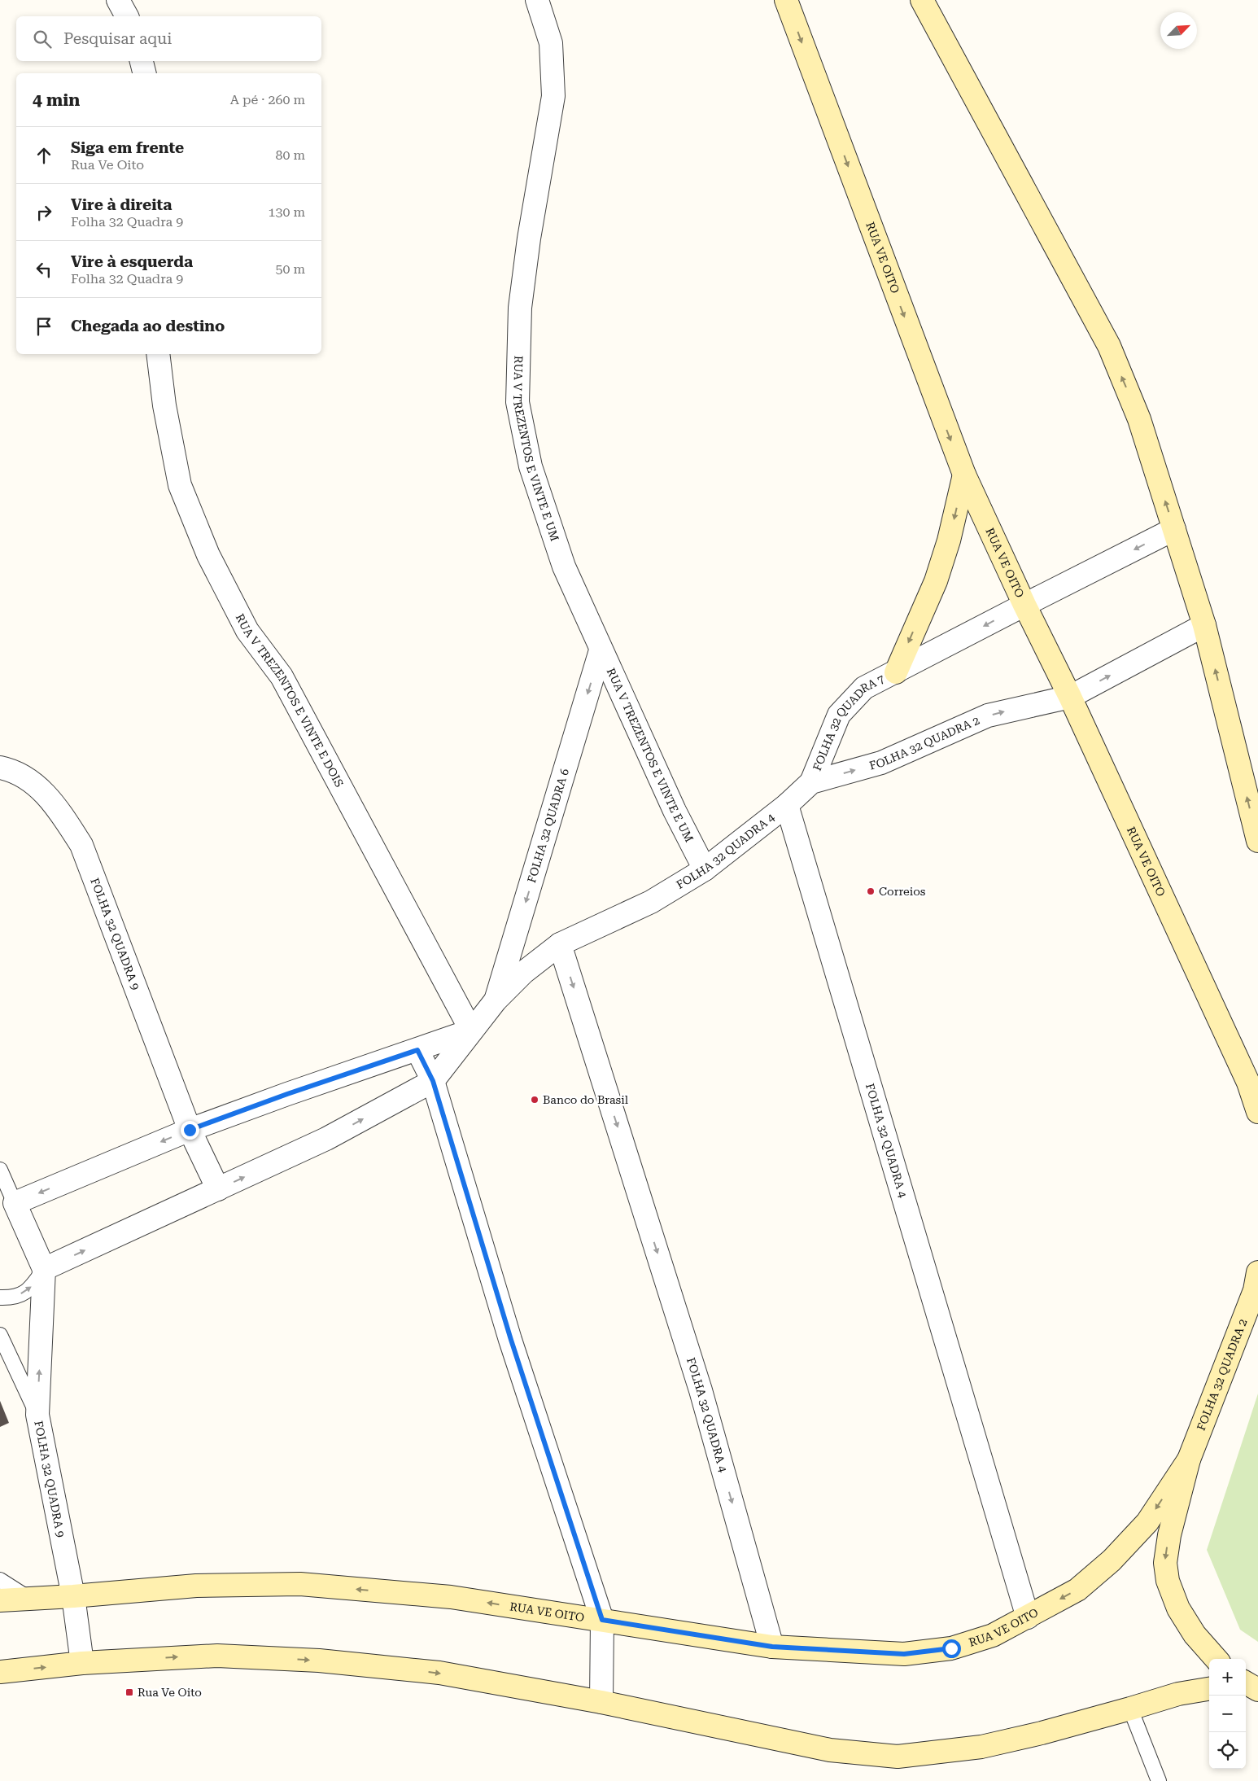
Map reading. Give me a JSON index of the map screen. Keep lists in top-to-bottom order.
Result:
{
  "streets": {
    "main road": ["RUA VE OITO", "FOLHA 32 QUADRA 2"],
    "street": [
      "RUA V TREZENTOS E VINTE E UM",
      "RUA V TREZENTOS E VINTE E DOIS",
      "FOLHA 32 QUADRA 7",
      "FOLHA 32 QUADRA 6",
      "FOLHA 32 QUADRA 4",
      "FOLHA 32 QUADRA 9"
    ]
  },
  "crossings": [
    ["RUA VE OITO", "FOLHA 32 QUADRA 7"],
    ["RUA VE OITO", "FOLHA 32 QUADRA 2"],
    ["RUA VE OITO", "FOLHA 32 QUADRA 4"],
    ["RUA VE OITO", "FOLHA 32 QUADRA 9"],
    ["RUA V TREZENTOS E VINTE E UM", "FOLHA 32 QUADRA 6"],
    ["RUA V TREZENTOS E VINTE E UM", "FOLHA 32 QUADRA 4"],
    ["FOLHA 32 QUADRA 7", "FOLHA 32 QUADRA 2"],
    ["FOLHA 32 QUADRA 2", "FOLHA 32 QUADRA 4"]
  ],
  "one_way": ["FOLHA 32 QUADRA 7", "FOLHA 32 QUADRA 2", "FOLHA 32 QUADRA 6"],
  "places": {
    "other": ["Correios", "Banco do Brasil"],
    "transit": ["Rua Ve Oito"]
  },
  "north": "top right",
  "page": {
    "search": "Pesquisar aqui",
    "heading": ["4 min", "A pé · 260 m"],
    "list": [
      ["Siga em frente", "Rua Ve Oito", "80 m"],
      ["Vire à direita", "Folha 32 Quadra 9", "130 m"],
      ["Vire à esquerda", "Folha 32 Quadra 9", "50 m"],
      "Chegada ao destino"
    ],
    "map_buttons": ["+", "−"]
  }
}
